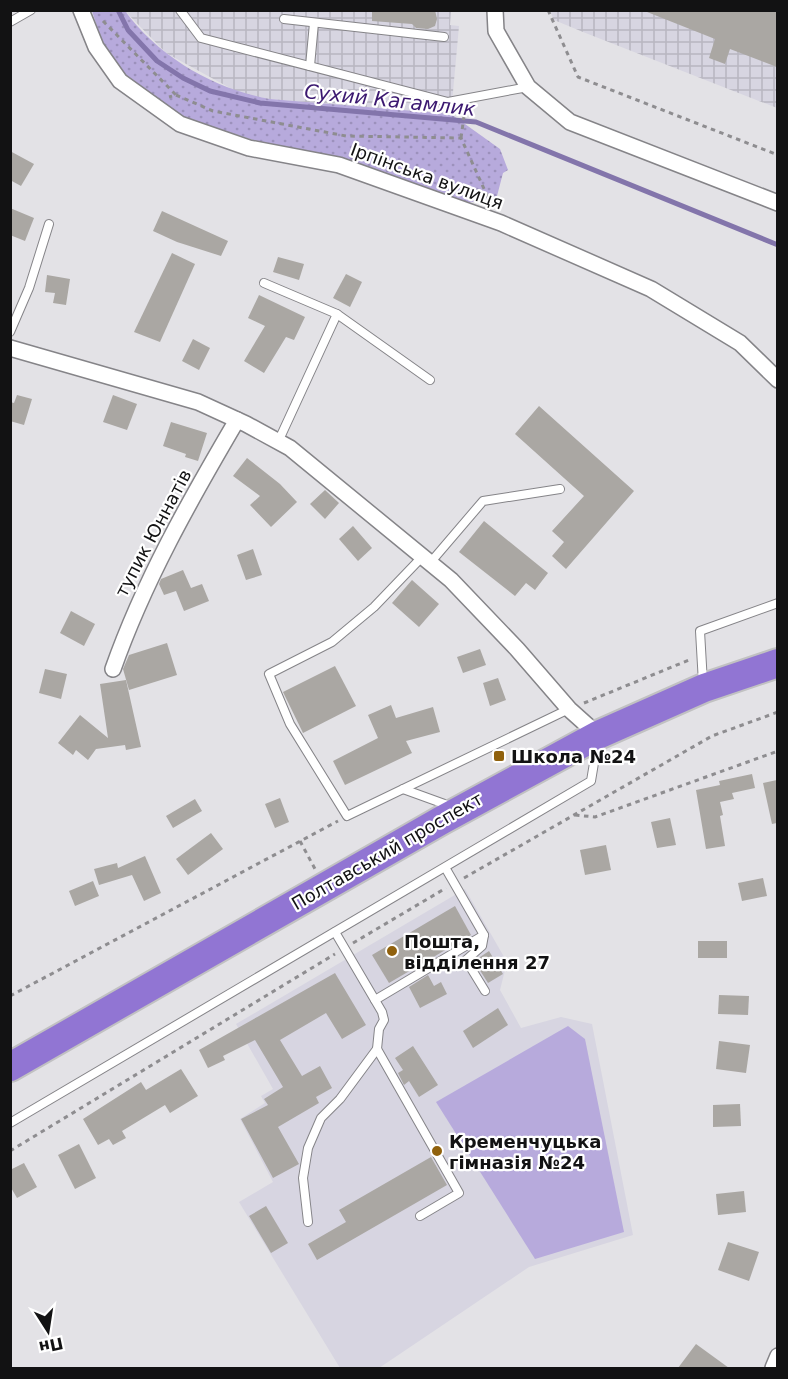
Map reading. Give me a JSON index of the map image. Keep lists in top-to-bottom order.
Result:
{
  "streets": {
    "highway": ["Полтавський проспект"],
    "street": ["Ірпінська вулиця", "тупик Юннатів"]
  },
  "water": ["Сухий Кагамлик"],
  "places": {
    "transit": ["Школа №24"],
    "other": ["Пошта, відділення 27", "Кременчуцька гімназія №24"]
  },
  "north": "bottom"
}
